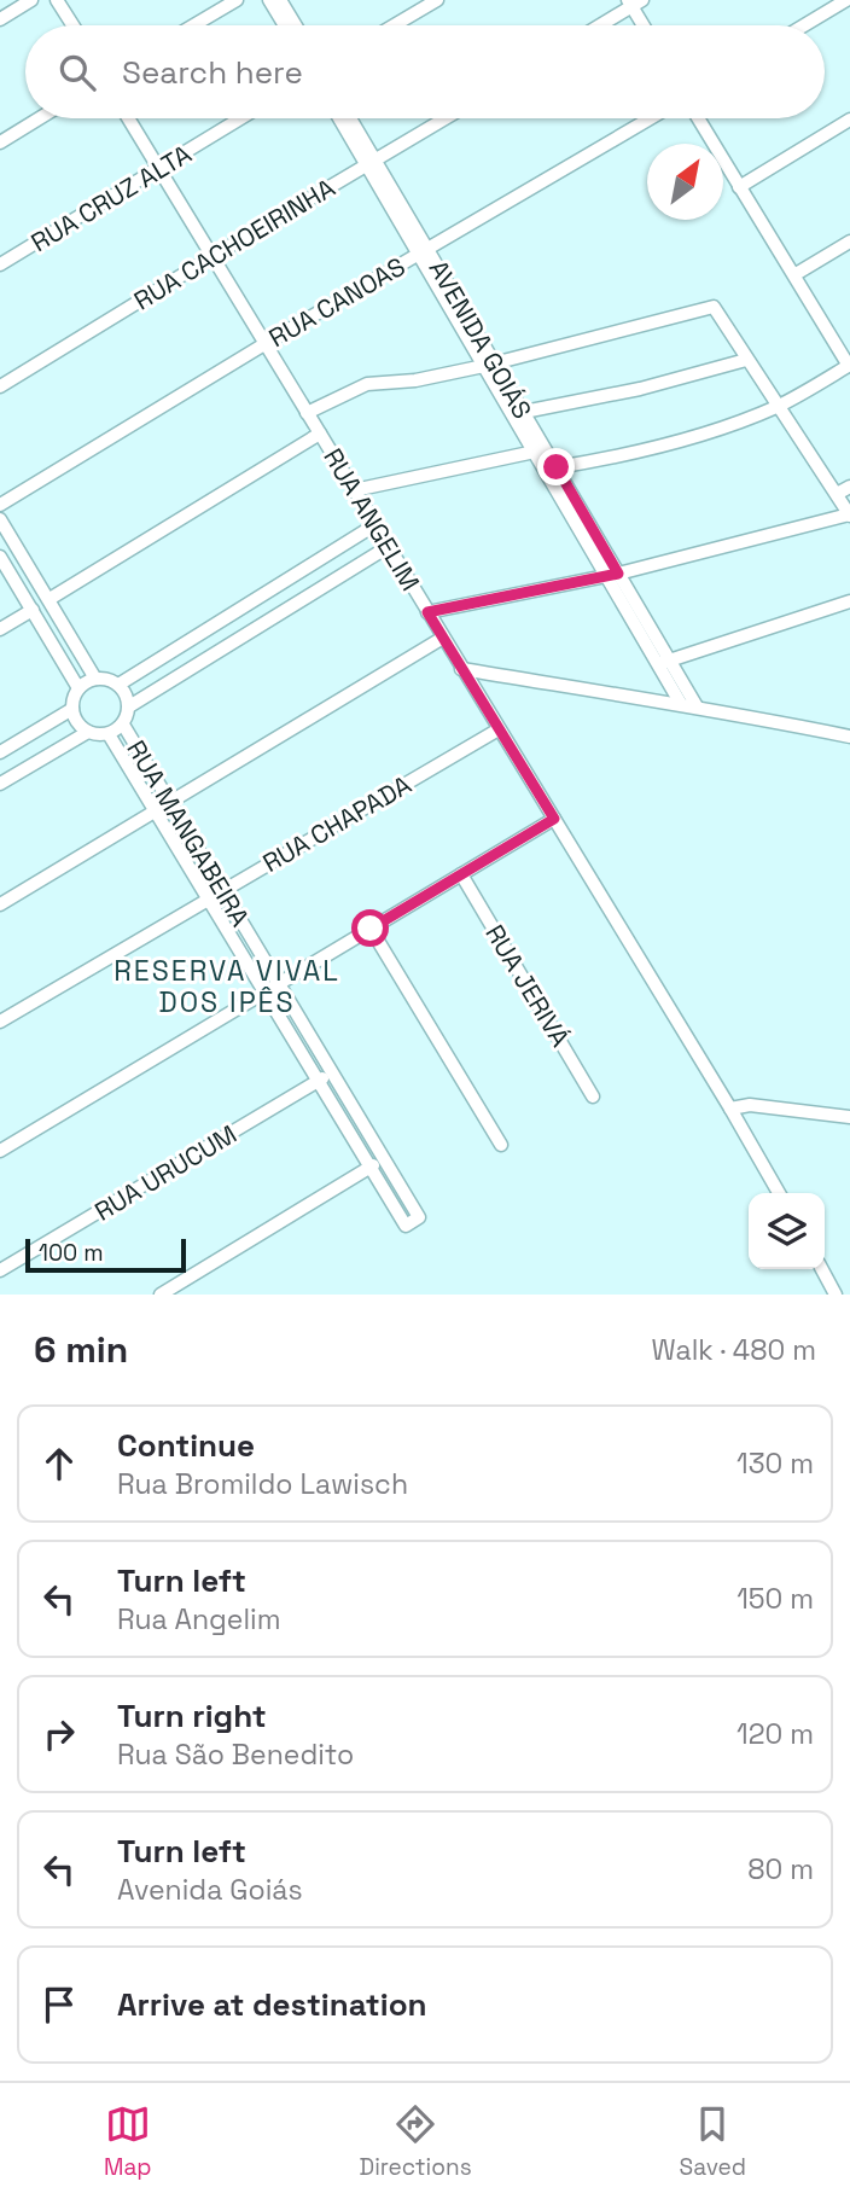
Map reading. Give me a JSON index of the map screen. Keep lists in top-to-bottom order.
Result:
{
  "streets": {
    "street": [
      "RUA CRUZ ALTA",
      "RUA CACHOEIRINHA",
      "RUA CANOAS",
      "AVENIDA GOIÁS",
      "RUA ANGELIM",
      "RUA CHAPADA",
      "RUA MANGABEIRA",
      "RUA JERIVÁ",
      "RUA URUCUM"
    ]
  },
  "crossings": [
    ["RUA CRUZ ALTA", "RUA ANGELIM"],
    ["RUA CACHOEIRINHA", "AVENIDA GOIÁS"],
    ["RUA CACHOEIRINHA", "RUA ANGELIM"],
    ["RUA CANOAS", "AVENIDA GOIÁS"],
    ["RUA CANOAS", "RUA ANGELIM"],
    ["RUA ANGELIM", "RUA CHAPADA"],
    ["RUA CHAPADA", "RUA MANGABEIRA"],
    ["RUA MANGABEIRA", "RUA URUCUM"]
  ],
  "districts": ["RESERVA VIVAL DOS IPÊS"],
  "scale_bar": "100 m",
  "north": "top right",
  "page": {
    "search": "Search here",
    "scale": "100 m",
    "heading": ["6 min", "Walk · 480 m"],
    "list": [
      ["Continue", "Rua Bromildo Lawisch", "130 m"],
      ["Turn left", "Rua Angelim", "150 m"],
      ["Turn right", "Rua São Benedito", "120 m"],
      ["Turn left", "Avenida Goiás", "80 m"],
      "Arrive at destination"
    ],
    "nav": ["Map", "Directions", "Saved"]
  }
}
